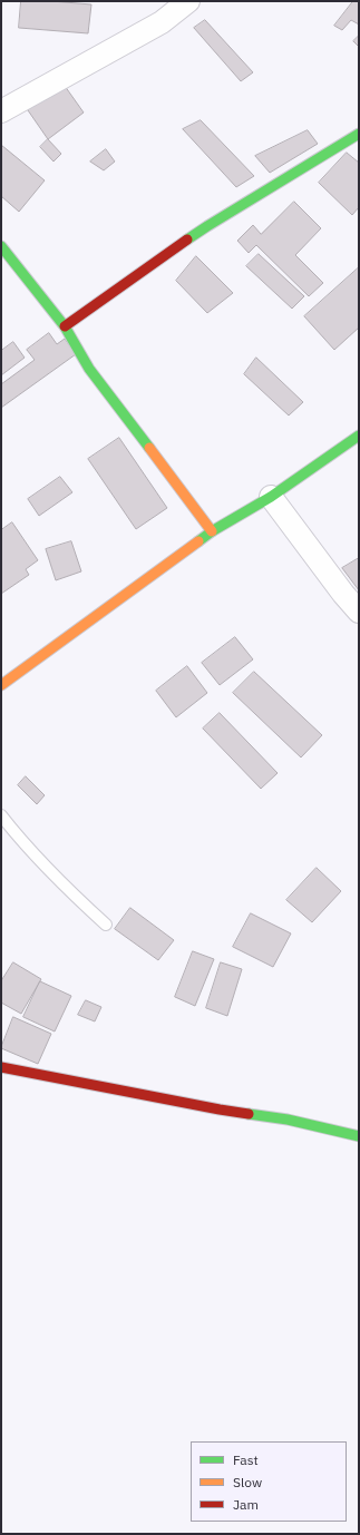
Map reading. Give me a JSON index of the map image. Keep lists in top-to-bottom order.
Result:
{
  "legend": ["Fast", "Slow", "Jam"]
}
